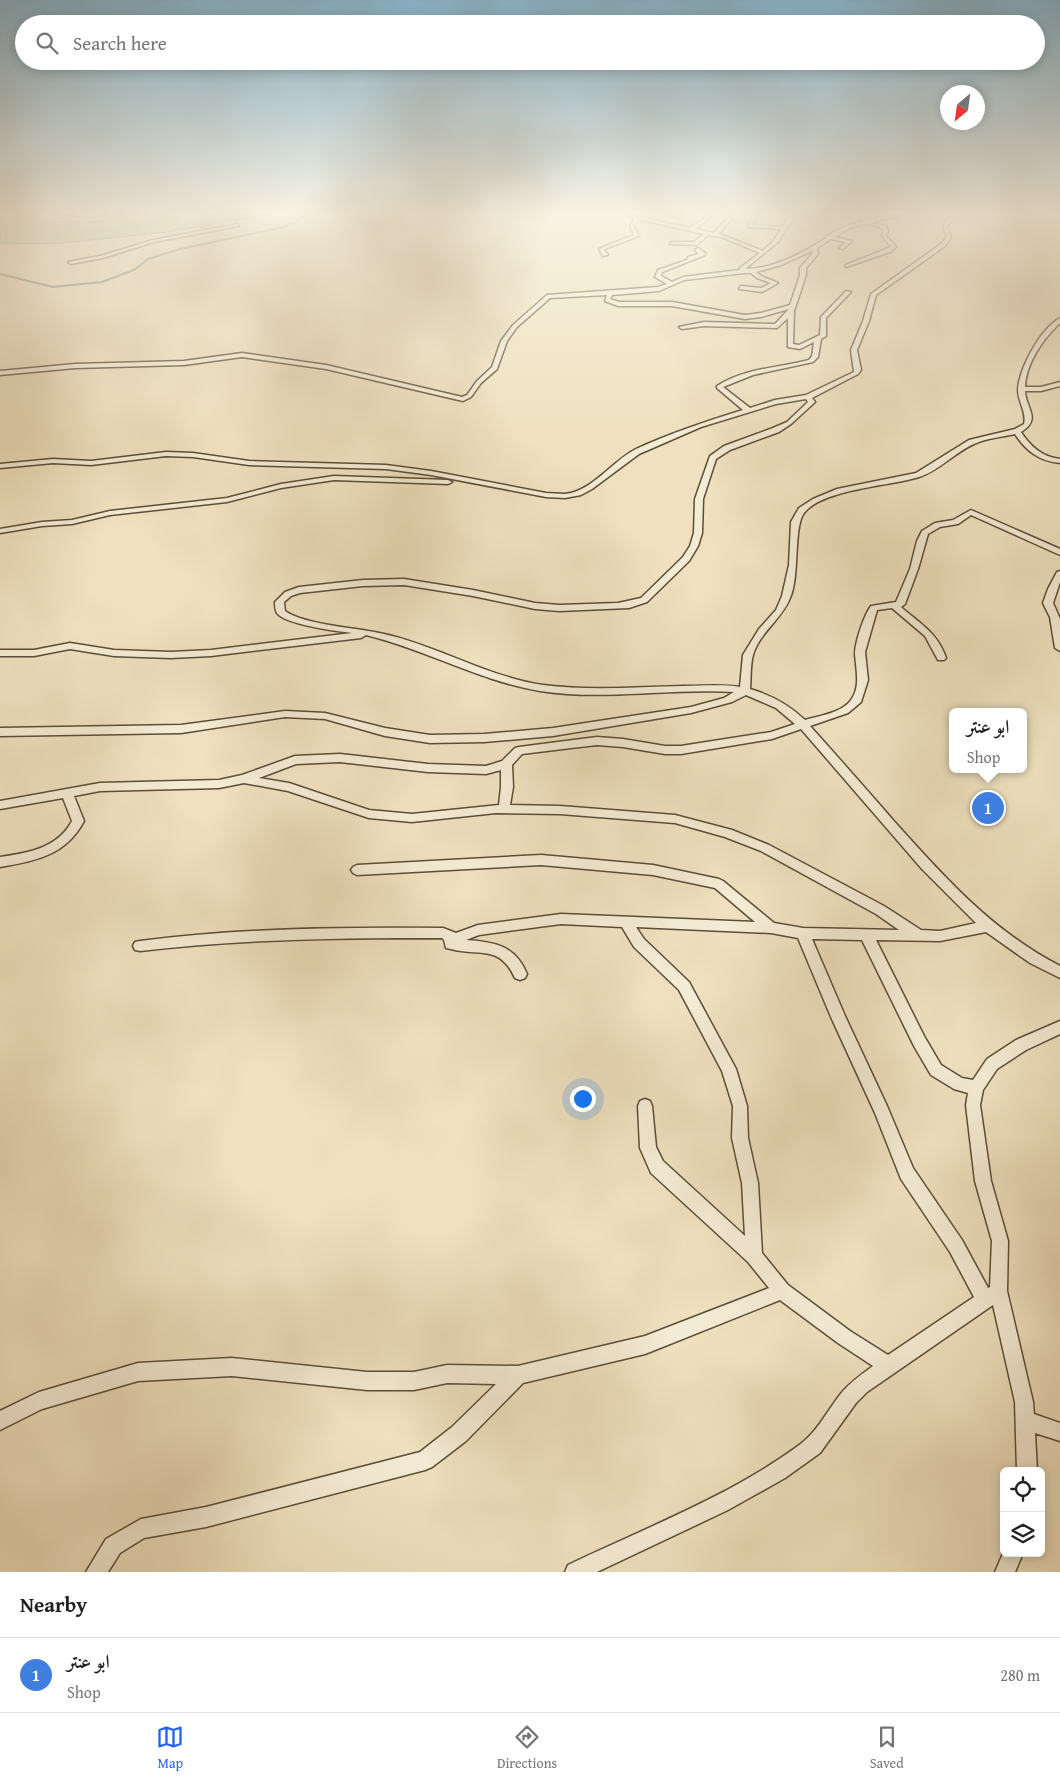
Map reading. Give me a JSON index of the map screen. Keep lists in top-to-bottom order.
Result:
{
  "north": "bottom left",
  "page": {
    "search": "Search here",
    "popup": ["ابو عنتر", "Shop"],
    "pins": "1",
    "heading": "Nearby",
    "list": [
      {
        "mark": "1",
        "name": "ابو عنتر",
        "note": "Shop",
        "value": "280 m"
      }
    ],
    "nav": ["Map", "Directions", "Saved"]
  }
}
